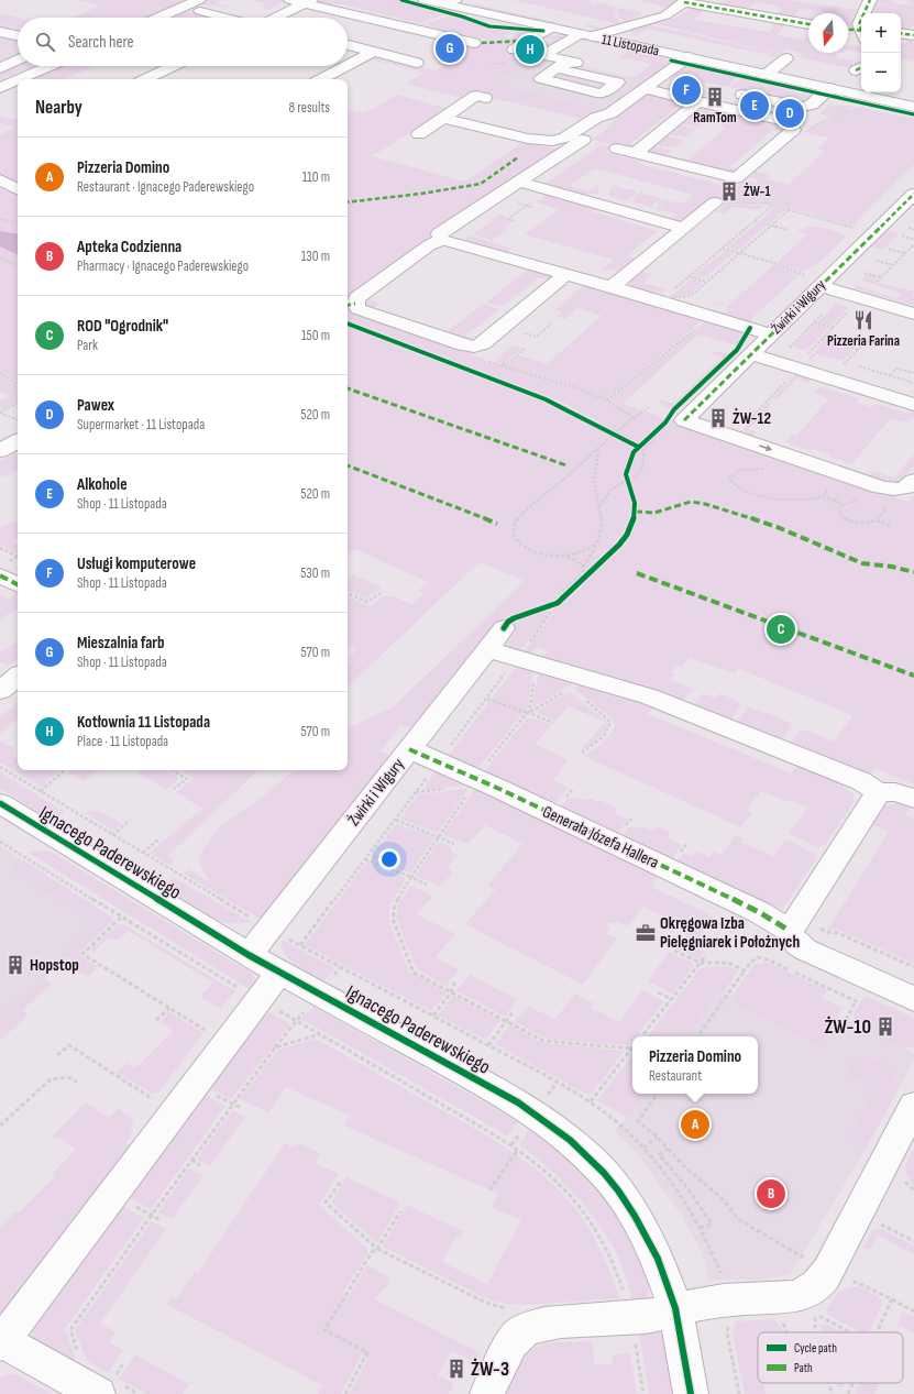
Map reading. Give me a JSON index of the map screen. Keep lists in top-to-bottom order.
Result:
{
  "streets": {
    "street": [
      "11 Listopada",
      "Żwirki i Wigury",
      "Generała Józefa Hallera",
      "Ignacego Paderewskiego"
    ]
  },
  "crossings": [
    ["Żwirki i Wigury", "Generała Józefa Hallera"],
    ["Żwirki i Wigury", "Ignacego Paderewskiego"]
  ],
  "places": {
    "building": [
      "RamTom",
      "ŻW-1",
      "ŻW-12",
      "Hopstop",
      "ŻW-10",
      "ŻW-3"
    ],
    "restaurant": ["Pizzeria Farina"],
    "office": ["Okręgowa Izba Pielęgniarek i Położnych"]
  },
  "legend": ["Cycle path", "Path"],
  "north": "bottom",
  "page": {
    "map_buttons": ["+", "−"],
    "search": "Search here",
    "pins": [
      "G",
      "H",
      "F",
      "E",
      "D",
      "C",
      "A",
      "B"
    ],
    "heading": ["Nearby", "8 results"],
    "list": [
      {
        "mark": "A",
        "name": "Pizzeria Domino",
        "note": "Restaurant · Ignacego Paderewskiego",
        "value": "110 m"
      },
      {
        "mark": "B",
        "name": "Apteka Codzienna",
        "note": "Pharmacy · Ignacego Paderewskiego",
        "value": "130 m"
      },
      {
        "mark": "C",
        "name": "ROD \"Ogrodnik\"",
        "note": "Park",
        "value": "150 m"
      },
      {
        "mark": "D",
        "name": "Pawex",
        "note": "Supermarket · 11 Listopada",
        "value": "520 m"
      },
      {
        "mark": "E",
        "name": "Alkohole",
        "note": "Shop · 11 Listopada",
        "value": "520 m"
      },
      {
        "mark": "F",
        "name": "Usługi komputerowe",
        "note": "Shop · 11 Listopada",
        "value": "530 m"
      },
      {
        "mark": "G",
        "name": "Mieszalnia farb",
        "note": "Shop · 11 Listopada",
        "value": "570 m"
      },
      {
        "mark": "H",
        "name": "Kotłownia 11 Listopada",
        "note": "Place · 11 Listopada",
        "value": "570 m"
      }
    ],
    "popup": ["Pizzeria Domino", "Restaurant"]
  }
}
